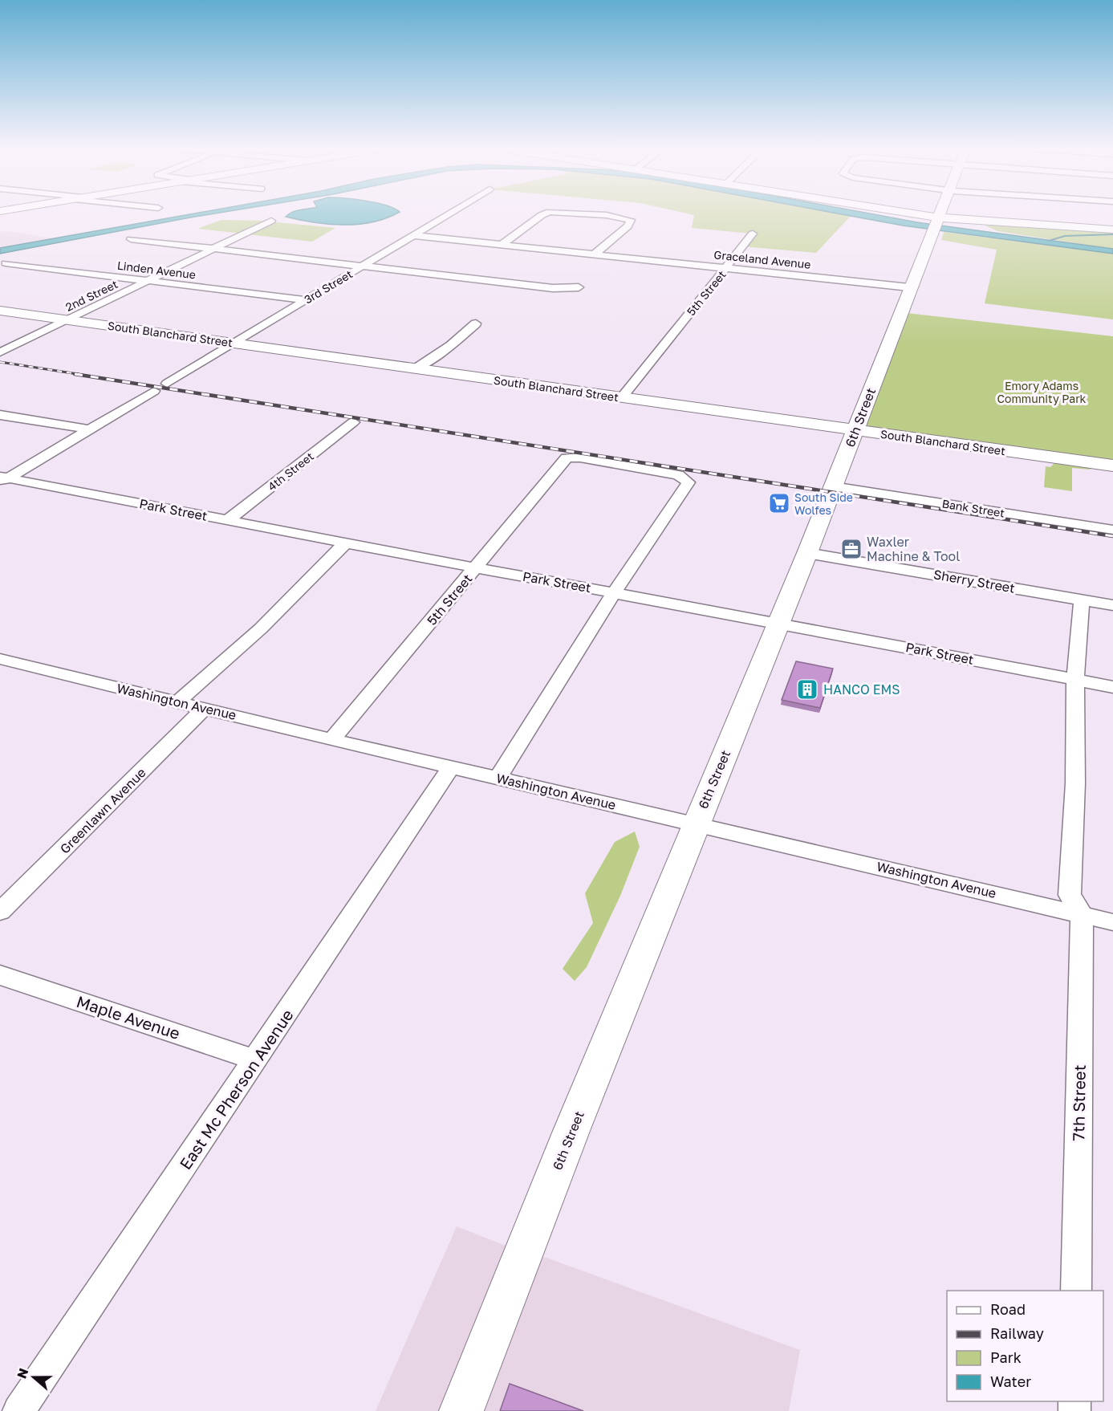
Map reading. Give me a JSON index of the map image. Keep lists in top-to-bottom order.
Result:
{
  "streets": {
    "street": [
      "Graceland Avenue",
      "Linden Avenue",
      "3rd Street",
      "5th Street",
      "2nd Street",
      "South Blanchard Street",
      "6th Street",
      "4th Street",
      "Bank Street",
      "Park Street",
      "Sherry Street",
      "Washington Avenue",
      "Greenlawn Avenue",
      "Maple Avenue",
      "East Mc Pherson Avenue",
      "7th Street"
    ]
  },
  "crossings": [
    ["Graceland Avenue", "3rd Street"],
    ["Graceland Avenue", "5th Street"],
    ["Graceland Avenue", "6th Street"],
    ["Linden Avenue", "3rd Street"],
    ["Linden Avenue", "2nd Street"],
    ["3rd Street", "South Blanchard Street"],
    ["5th Street", "South Blanchard Street"],
    ["5th Street", "Park Street"],
    ["5th Street", "Washington Avenue"],
    ["2nd Street", "South Blanchard Street"],
    ["South Blanchard Street", "6th Street"],
    ["6th Street", "Bank Street"],
    ["6th Street", "Park Street"],
    ["6th Street", "Sherry Street"],
    ["6th Street", "Washington Avenue"],
    ["4th Street", "Park Street"],
    ["Washington Avenue", "Greenlawn Avenue"],
    ["Washington Avenue", "East Mc Pherson Avenue"],
    ["Washington Avenue", "7th Street"],
    ["Maple Avenue", "East Mc Pherson Avenue"]
  ],
  "parks": ["Emory Adams Community Park"],
  "places": {
    "supermarket": ["South Side Wolfes"],
    "office": ["Waxler Machine & Tool"],
    "building": ["HANCO EMS"]
  },
  "legend": [
    "Road",
    "Railway",
    "Park",
    "Water"
  ],
  "north": "left"
}
